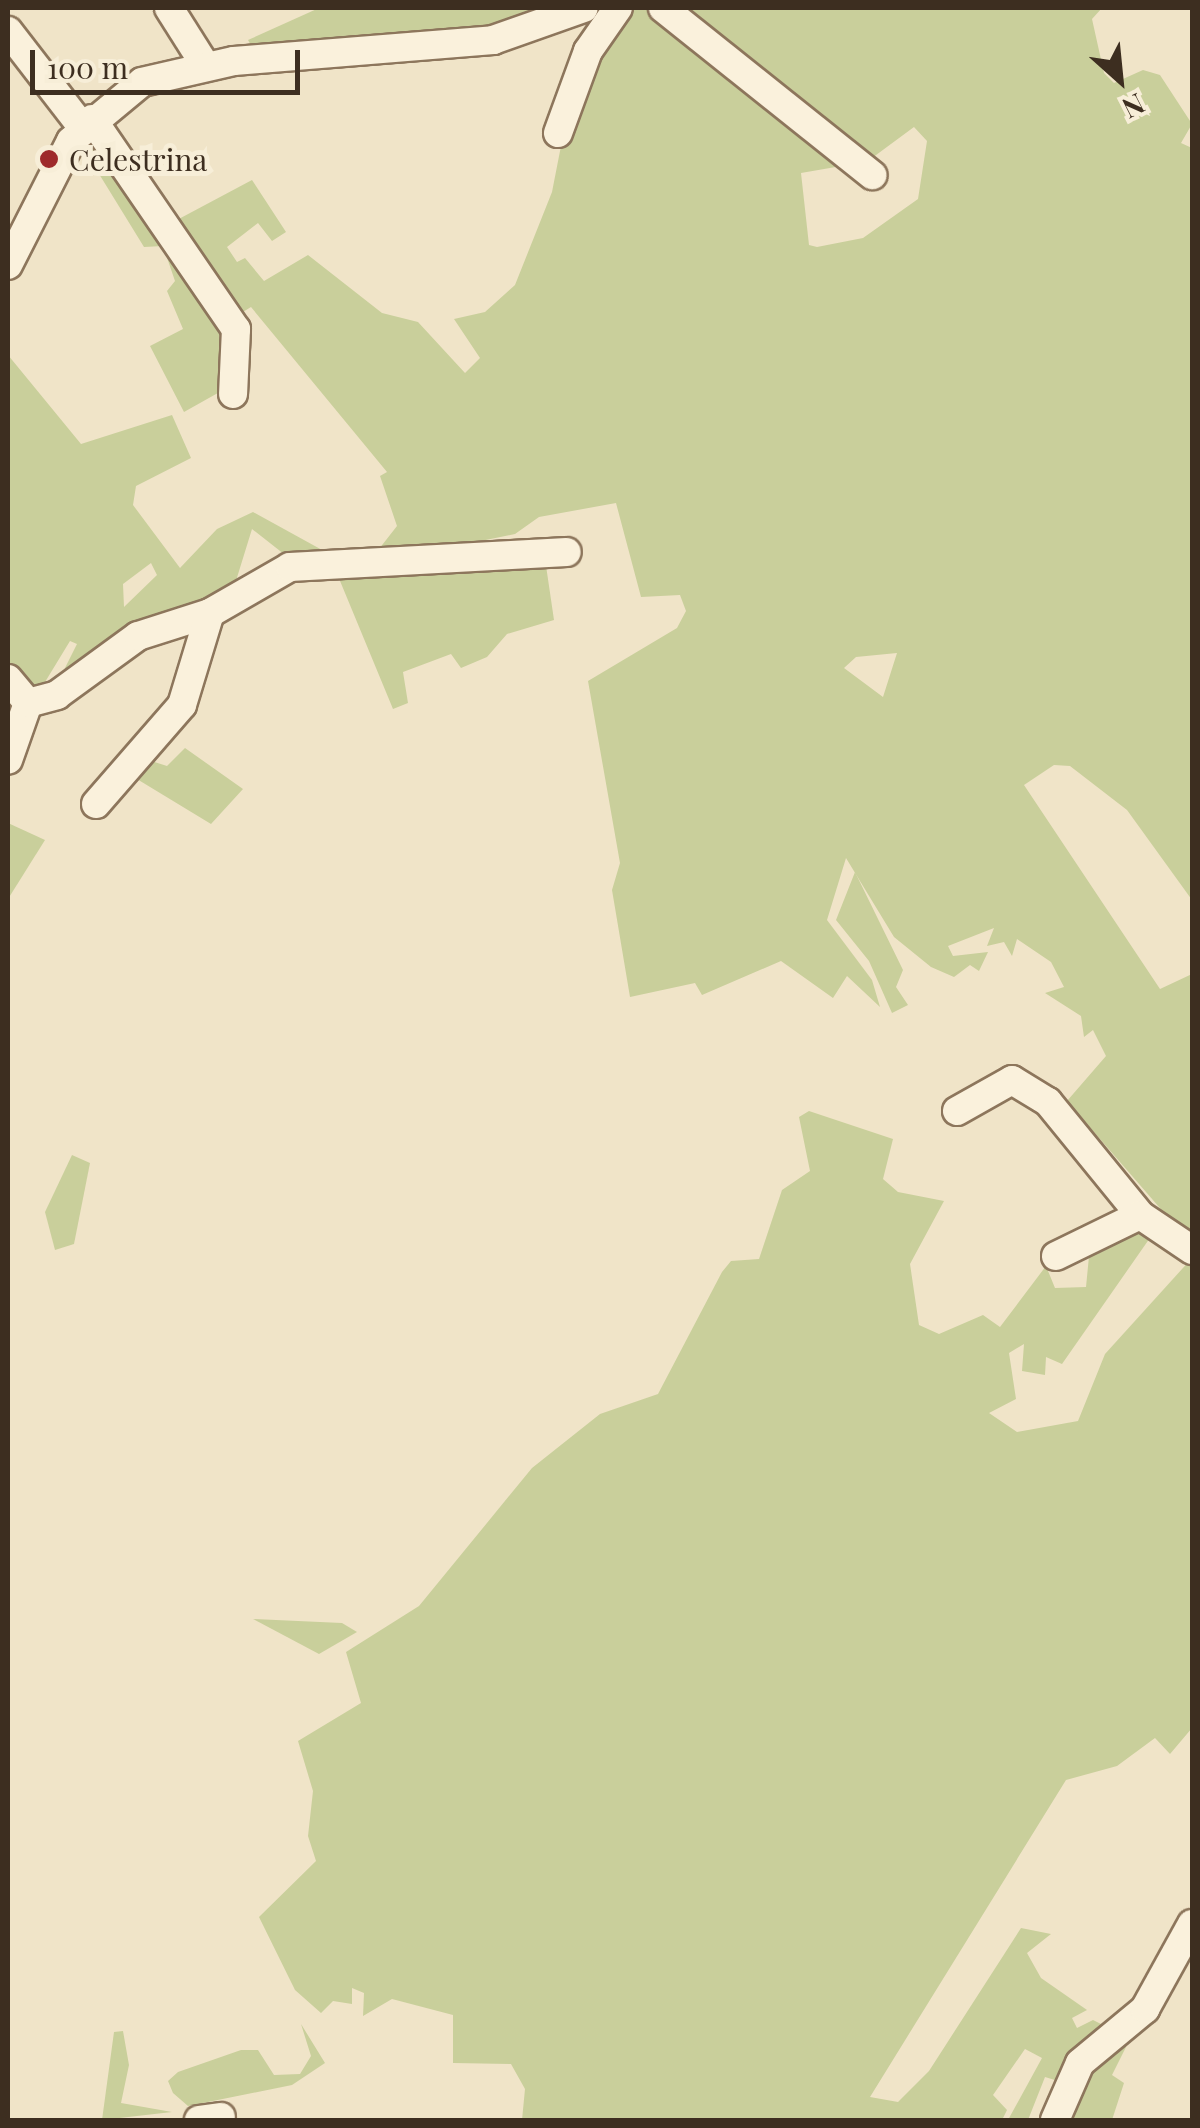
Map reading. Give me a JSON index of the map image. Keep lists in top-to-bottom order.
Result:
{
  "places": ["Celestrina"],
  "scale_bar": "100 m",
  "north": "bottom right"
}
